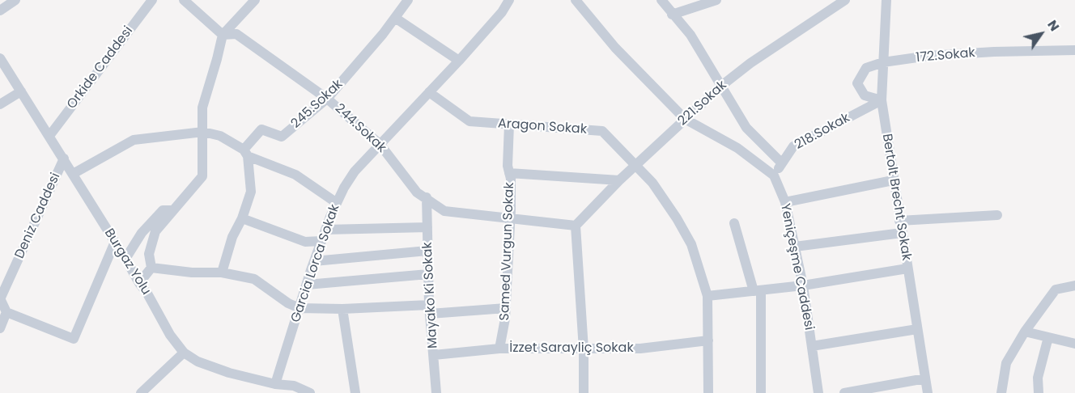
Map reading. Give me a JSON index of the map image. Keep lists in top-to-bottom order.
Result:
{
  "streets": {
    "street": [
      "172.Sokak",
      "Orkide Caddesi",
      "221.Sokak",
      "245.Sokak",
      "Aragon Sokak",
      "244.Sokak",
      "218.Sokak",
      "Bertolt Brecht Sokak",
      "Deniz Caddesi",
      "Samed Vurgun Sokak",
      "Burgaz Yolu",
      "Garcia Lorca Sokak",
      "Yeniçeşme Caddesi",
      "Mayako Ki Sokak",
      "İzzet Sarayliç Sokak"
    ]
  },
  "crossings": [
    ["172.Sokak", "218.Sokak"],
    ["172.Sokak", "Bertolt Brecht Sokak"],
    ["Orkide Caddesi", "Burgaz Yolu"],
    ["221.Sokak", "Aragon Sokak"],
    ["221.Sokak", "244.Sokak"],
    ["221.Sokak", "Yeniçeşme Caddesi"],
    ["245.Sokak", "244.Sokak"],
    ["Aragon Sokak", "Samed Vurgun Sokak"],
    ["Aragon Sokak", "Garcia Lorca Sokak"],
    ["Aragon Sokak", "İzzet Sarayliç Sokak"],
    ["244.Sokak", "Samed Vurgun Sokak"],
    ["244.Sokak", "Garcia Lorca Sokak"],
    ["244.Sokak", "Mayako Ki Sokak"],
    ["218.Sokak", "Bertolt Brecht Sokak"],
    ["218.Sokak", "Yeniçeşme Caddesi"],
    ["Deniz Caddesi", "Burgaz Yolu"],
    ["Samed Vurgun Sokak", "İzzet Sarayliç Sokak"],
    ["Burgaz Yolu", "Garcia Lorca Sokak"],
    ["Mayako Ki Sokak", "İzzet Sarayliç Sokak"]
  ],
  "north": "top right"
}
